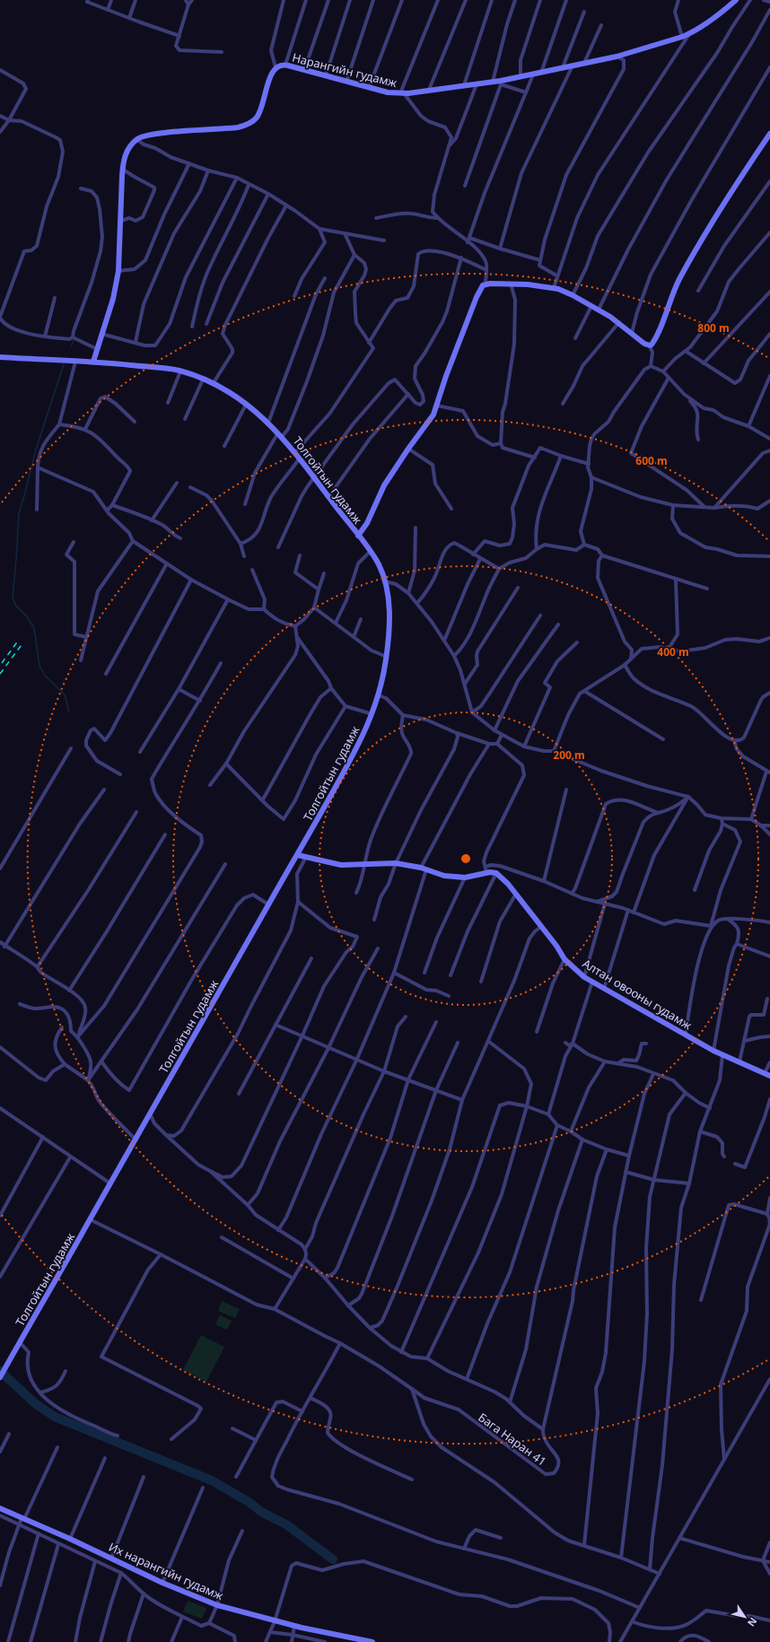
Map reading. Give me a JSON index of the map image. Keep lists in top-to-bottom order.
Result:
{
  "streets": {
    "main road": [
      "Нарангийн гудамж",
      "Толгойтын гудамж",
      "Алтан овооны гудамж",
      "Их нарангийн гудамж"
    ],
    "street": ["Бага Наран 41"]
  },
  "north": "bottom right",
  "rings": [
    "800 m",
    "600 m",
    "400 m",
    "200 m"
  ]
}
